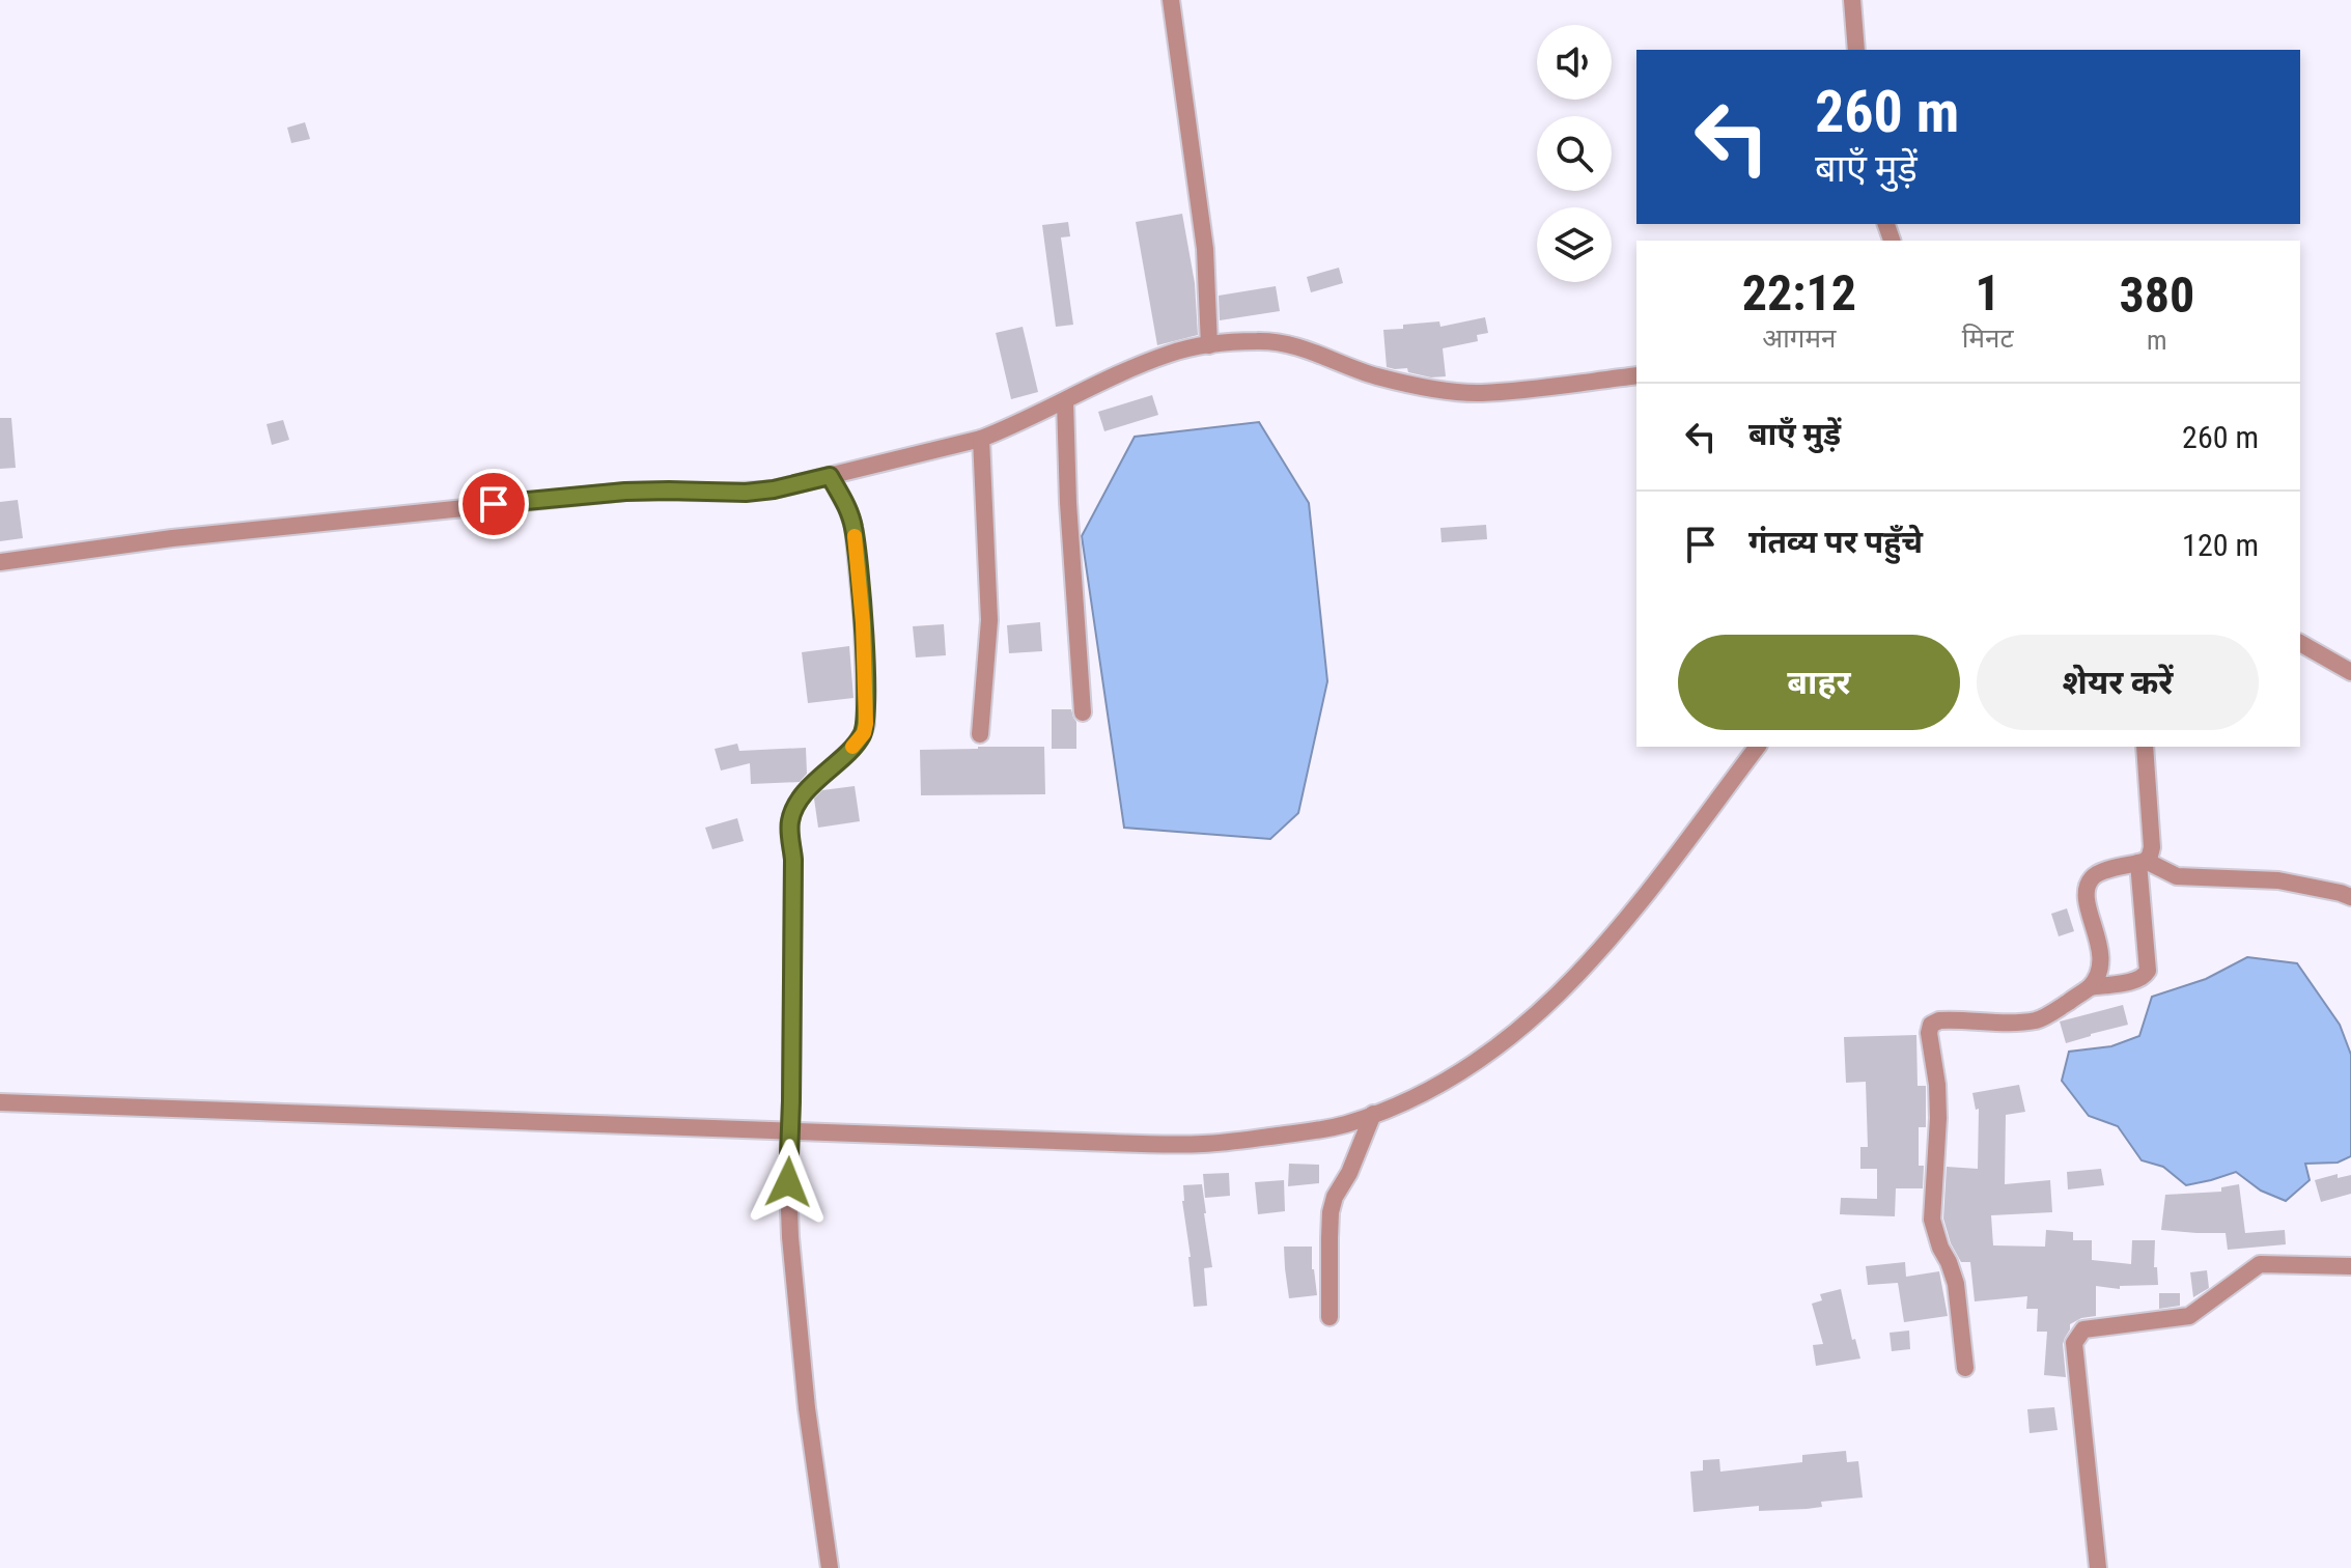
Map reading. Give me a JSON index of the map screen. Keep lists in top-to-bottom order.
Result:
{
  "page": {
    "turn": ["260 m", "बाएँ मुड़ें"],
    "eta": [
      "22:12",
      "आगमन",
      "1",
      "मिनट",
      "380",
      "m"
    ],
    "list": [
      {
        "name": "बाएँ मुड़ें",
        "value": "260 m"
      },
      {
        "name": "गंतव्य पर पहुँचे",
        "value": "120 m"
      }
    ],
    "buttons": ["बाहर", "शेयर करें"]
  }
}
